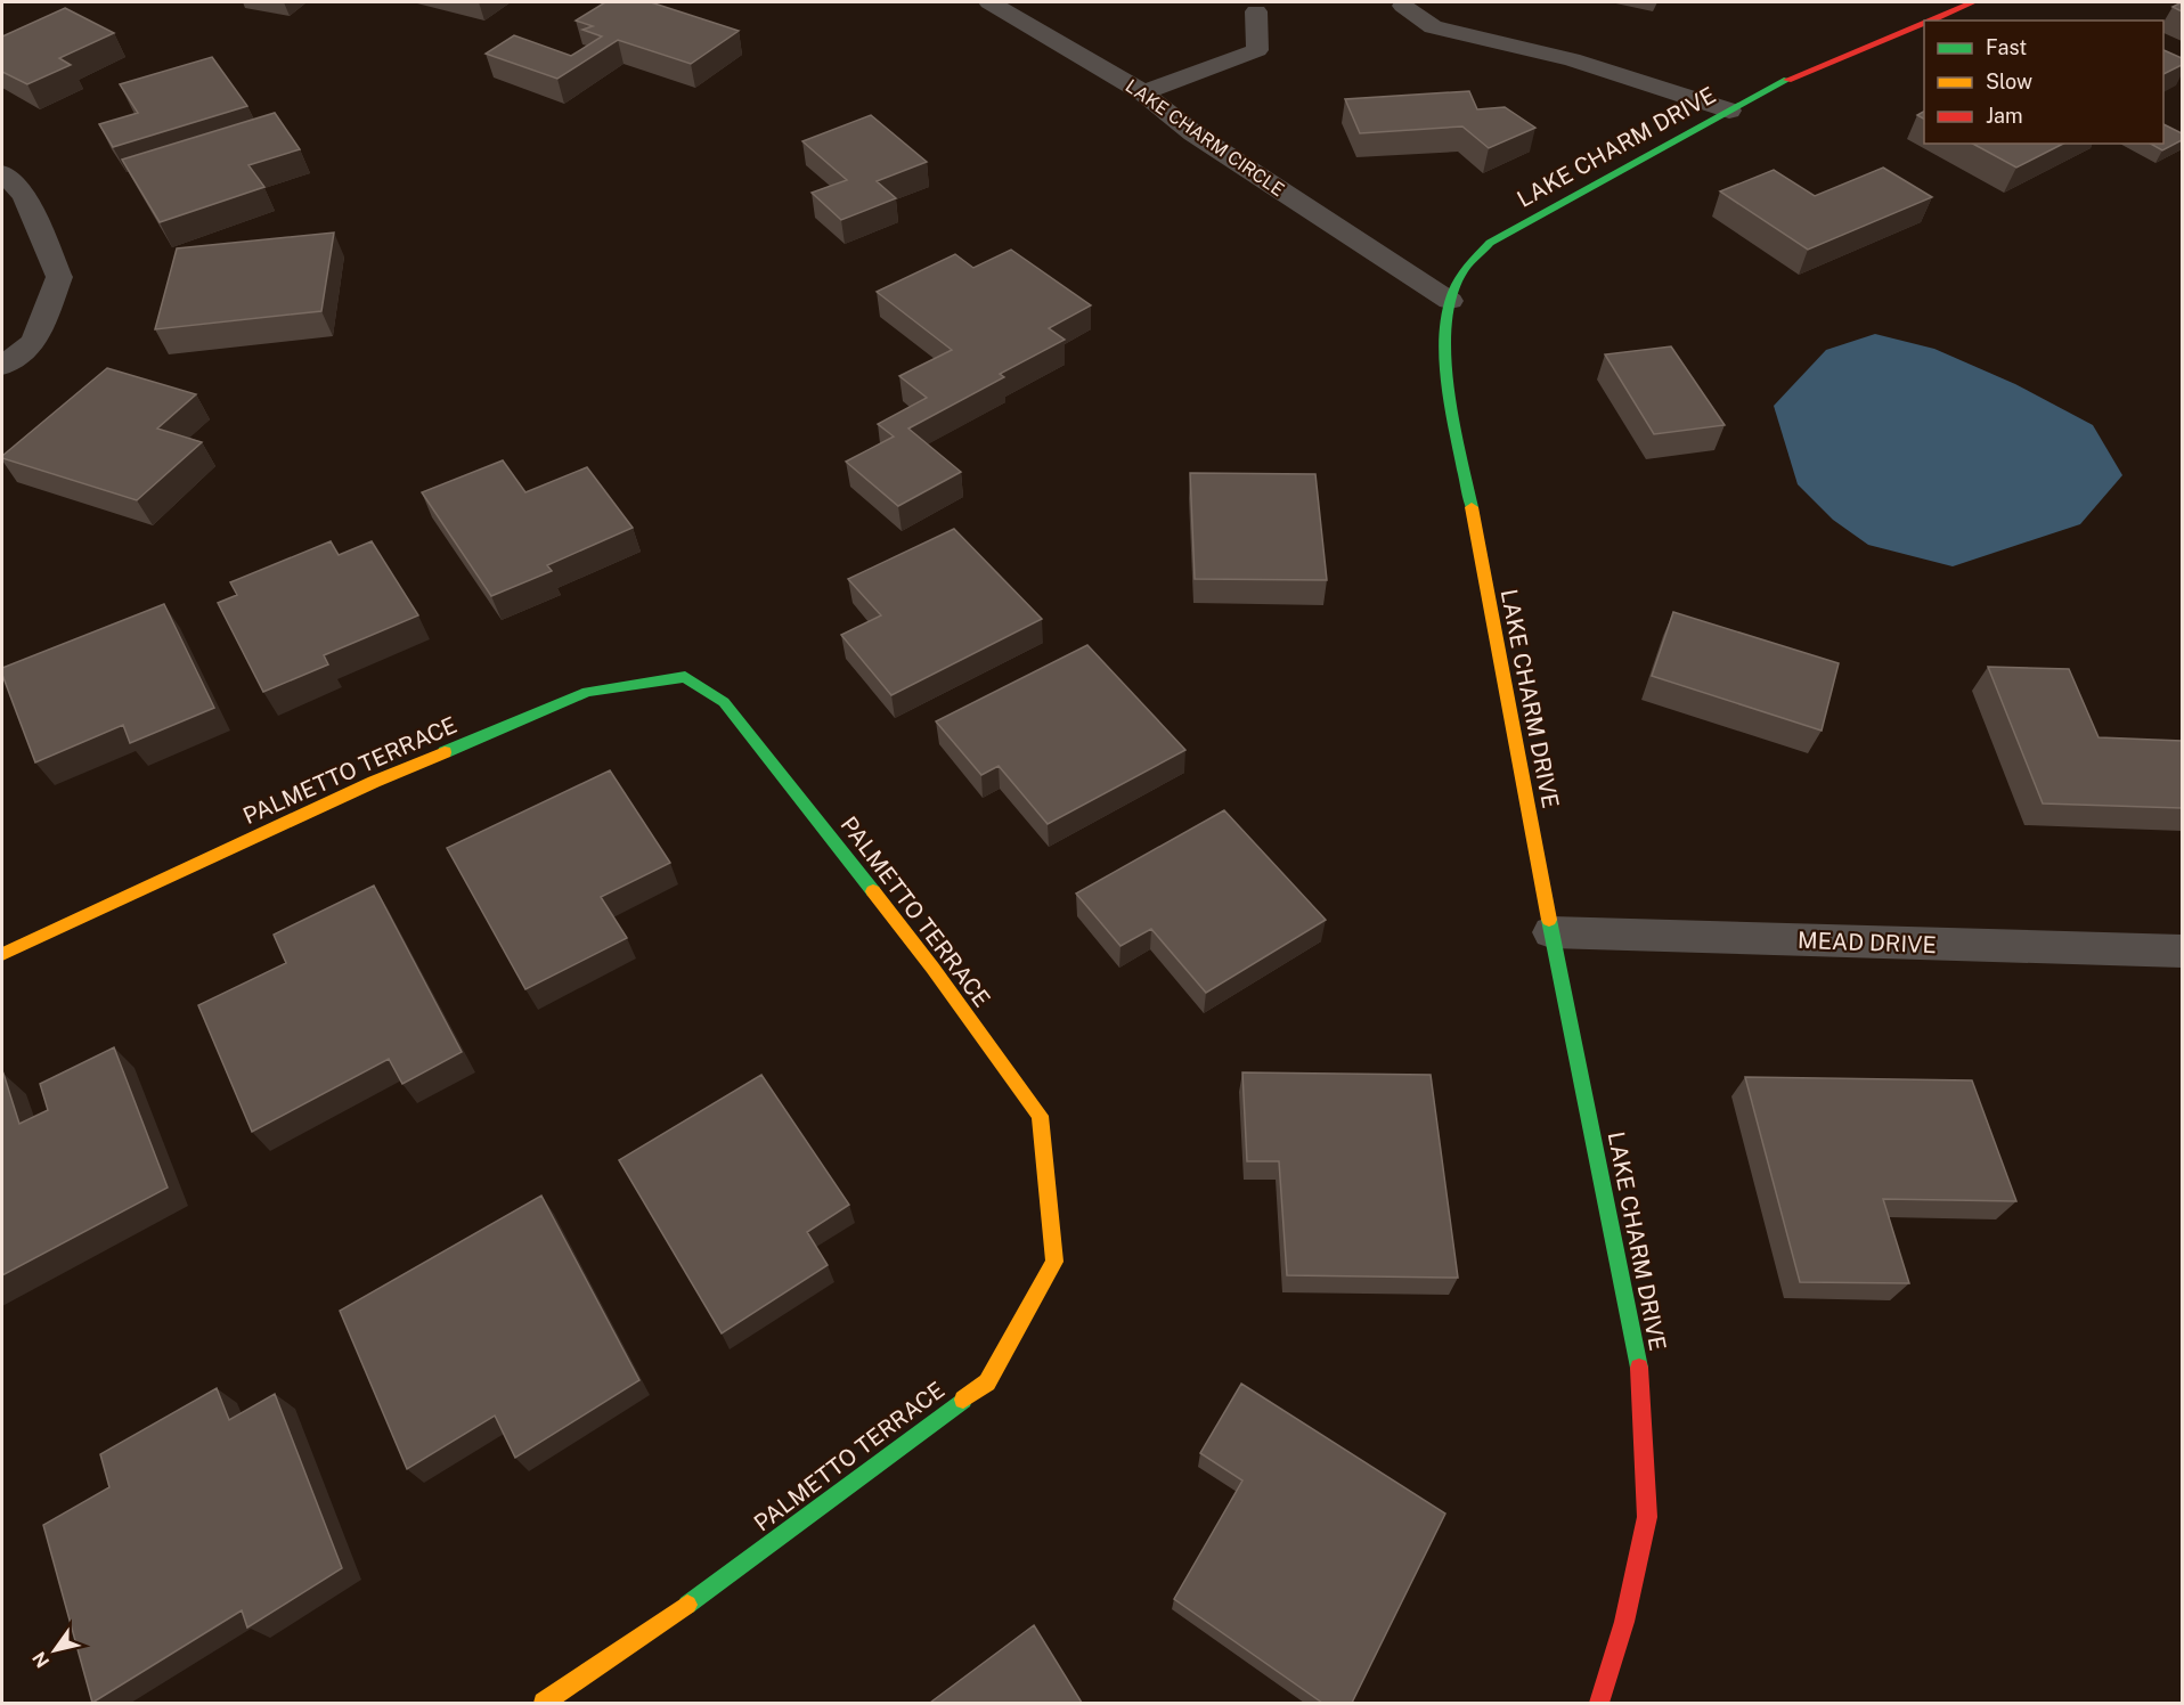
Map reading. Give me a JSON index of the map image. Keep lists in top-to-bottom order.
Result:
{
  "streets": {
    "street": [
      "LAKE CHARM CIRCLE",
      "LAKE CHARM DRIVE",
      "PALMETTO TERRACE",
      "MEAD DRIVE"
    ]
  },
  "crossings": [
    ["LAKE CHARM CIRCLE", "LAKE CHARM DRIVE"],
    ["LAKE CHARM DRIVE", "MEAD DRIVE"]
  ],
  "legend": ["Fast", "Slow", "Jam"],
  "north": "bottom left"
}
